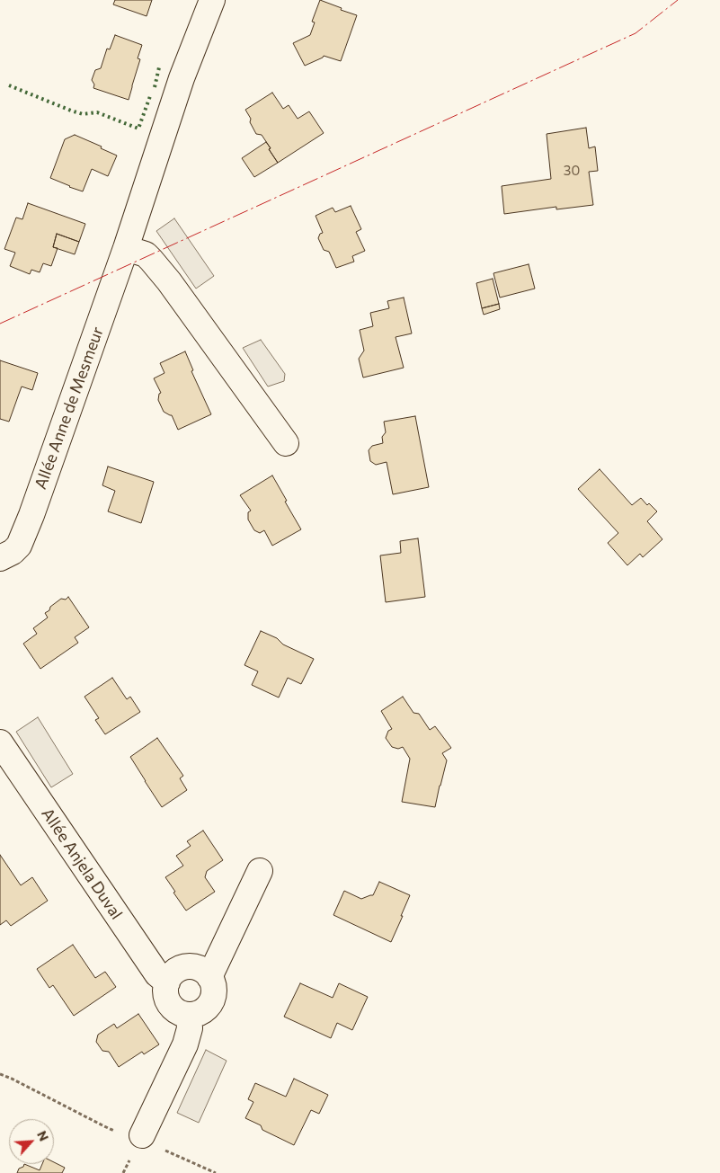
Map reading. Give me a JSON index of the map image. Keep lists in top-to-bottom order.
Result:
{
  "streets": {
    "street": ["Allée Anne de Mesmeur", "Allée Anjela Duval"]
  },
  "house_numbers": ["30"],
  "north": "top right"
}
